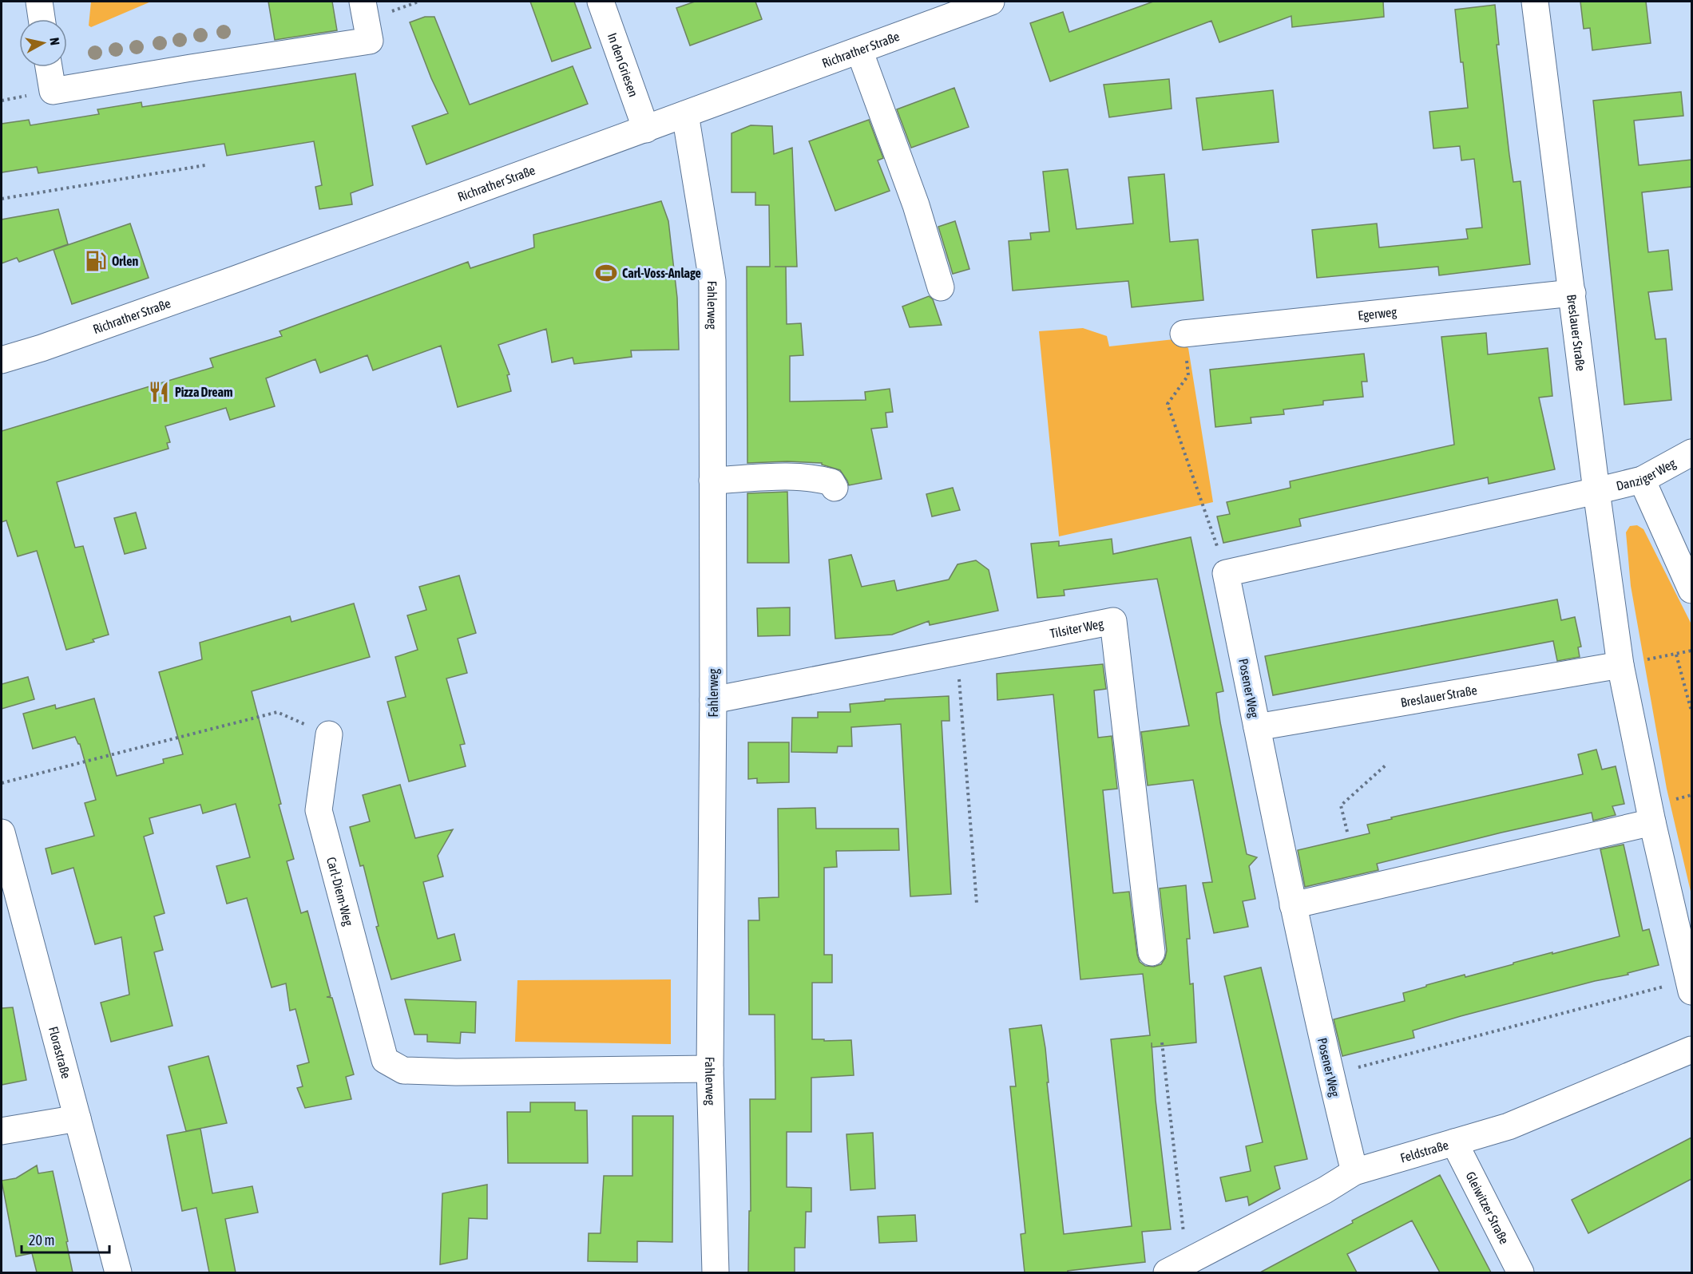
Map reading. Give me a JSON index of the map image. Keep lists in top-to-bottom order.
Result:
{
  "streets": {
    "street": [
      "Richrather Straße",
      "In den Griesen",
      "Fahlerweg",
      "Egerweg",
      "Breslauer Straße",
      "Danziger Weg",
      "Tilsiter Weg",
      "Posener Weg",
      "Carl-Diem-Weg",
      "Florastraße",
      "Feldstraße",
      "Gleiwitzer Straße"
    ]
  },
  "crossings": [
    ["Richrather Straße", "In den Griesen"],
    ["Richrather Straße", "Fahlerweg"],
    ["Fahlerweg", "Tilsiter Weg"],
    ["Fahlerweg", "Carl-Diem-Weg"],
    ["Egerweg", "Breslauer Straße"],
    ["Breslauer Straße", "Danziger Weg"],
    ["Breslauer Straße", "Posener Weg"],
    ["Posener Weg", "Feldstraße"],
    ["Feldstraße", "Gleiwitzer Straße"]
  ],
  "places": {
    "fuel station": ["Orlen"],
    "sports": ["Carl-Voss-Anlage"],
    "restaurant": ["Pizza Dream"]
  },
  "scale_bar": "20 m",
  "north": "right"
}
